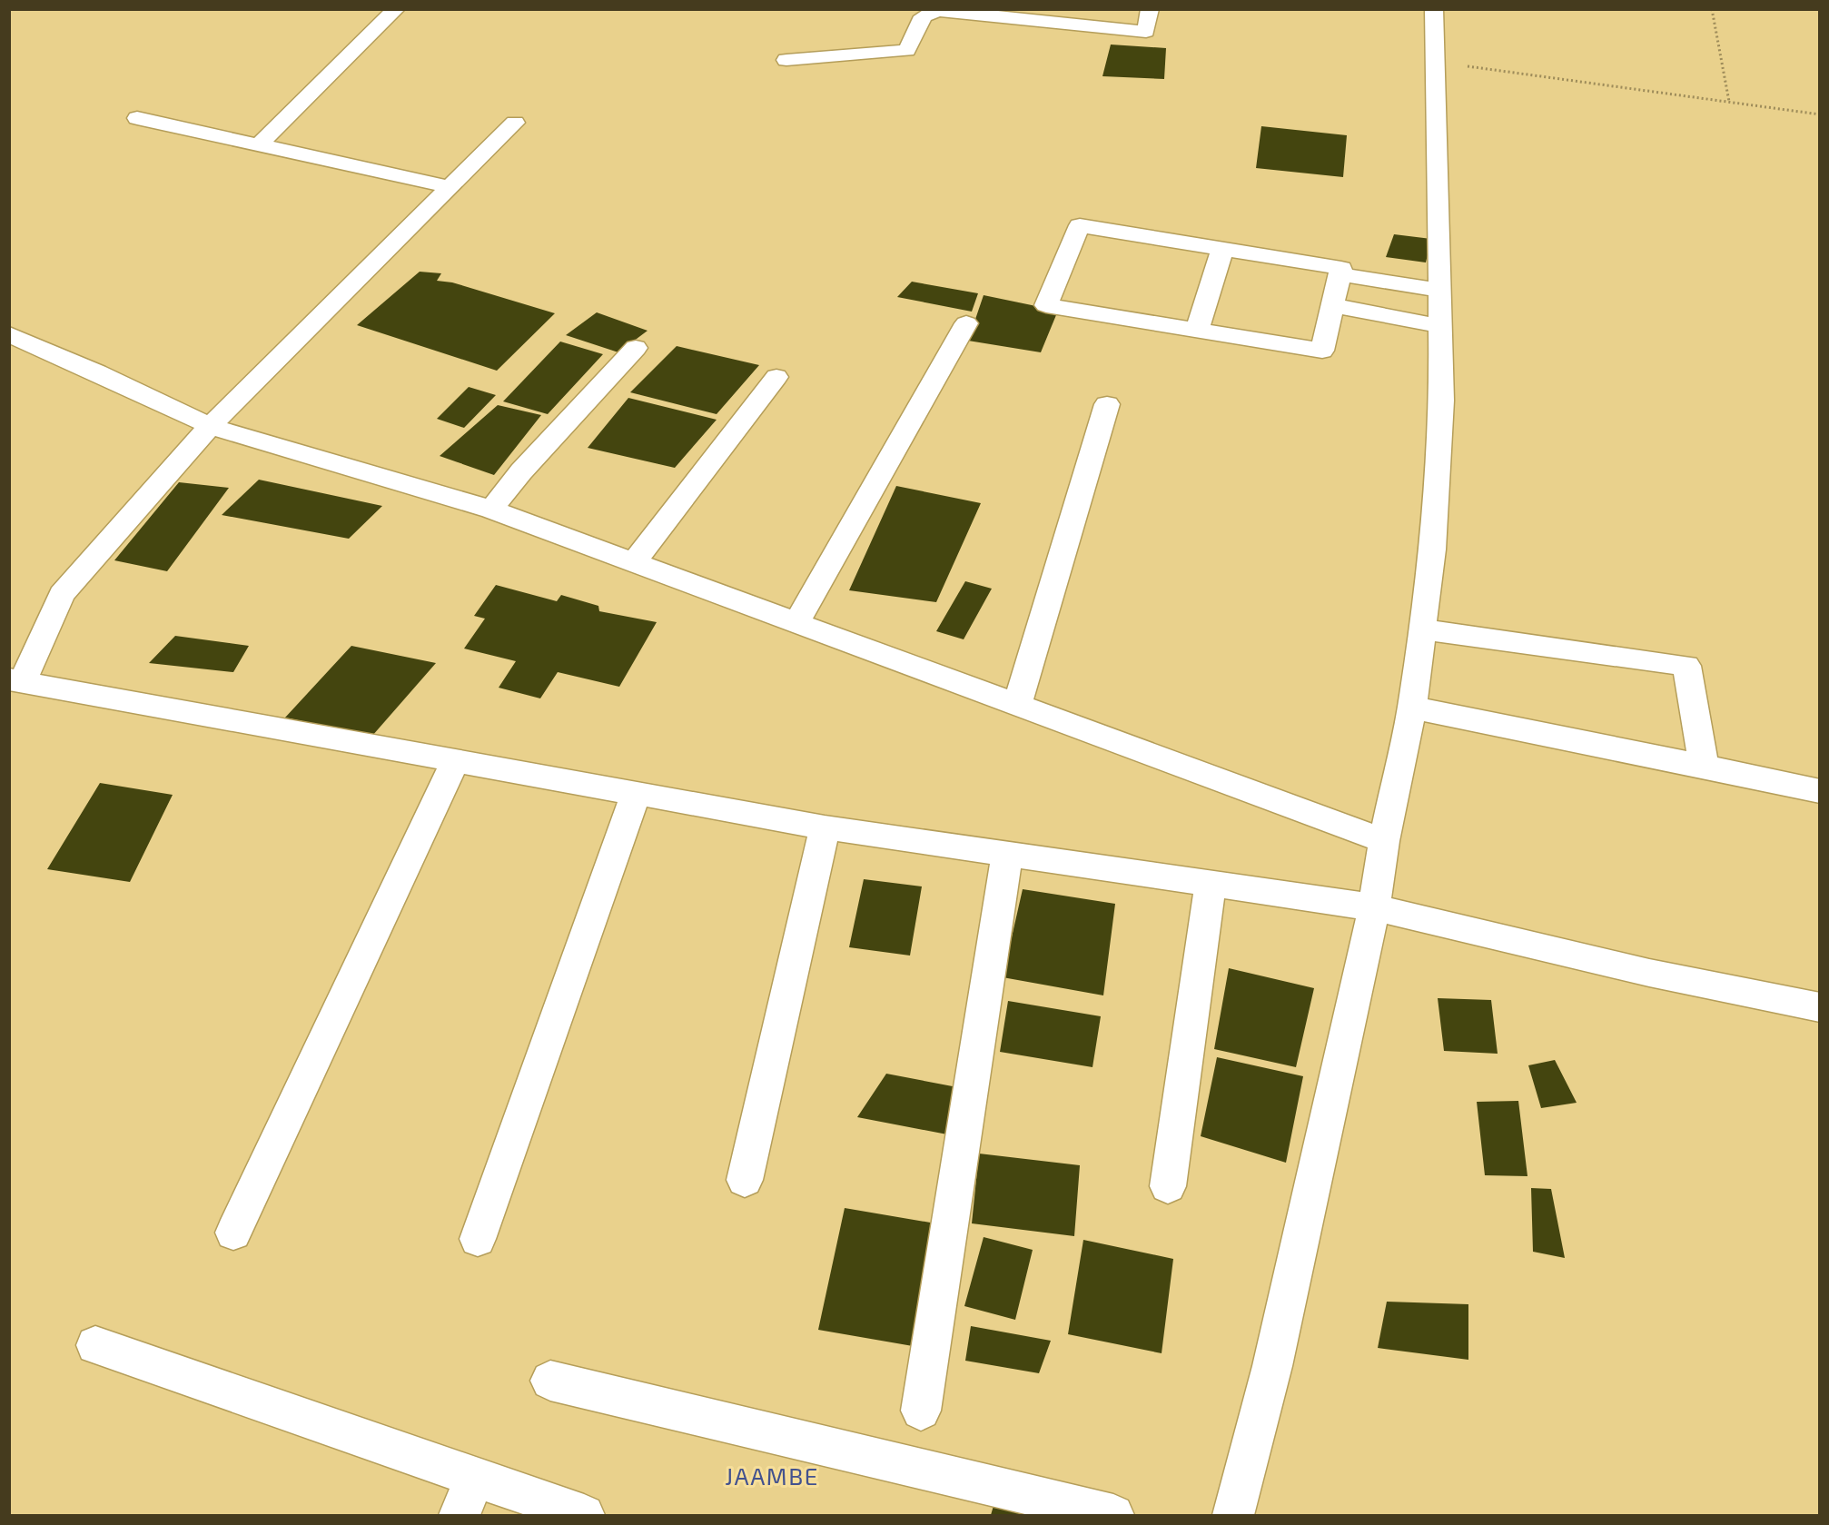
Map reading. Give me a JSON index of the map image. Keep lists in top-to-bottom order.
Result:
{
  "districts": ["JAAMBE"]
}
